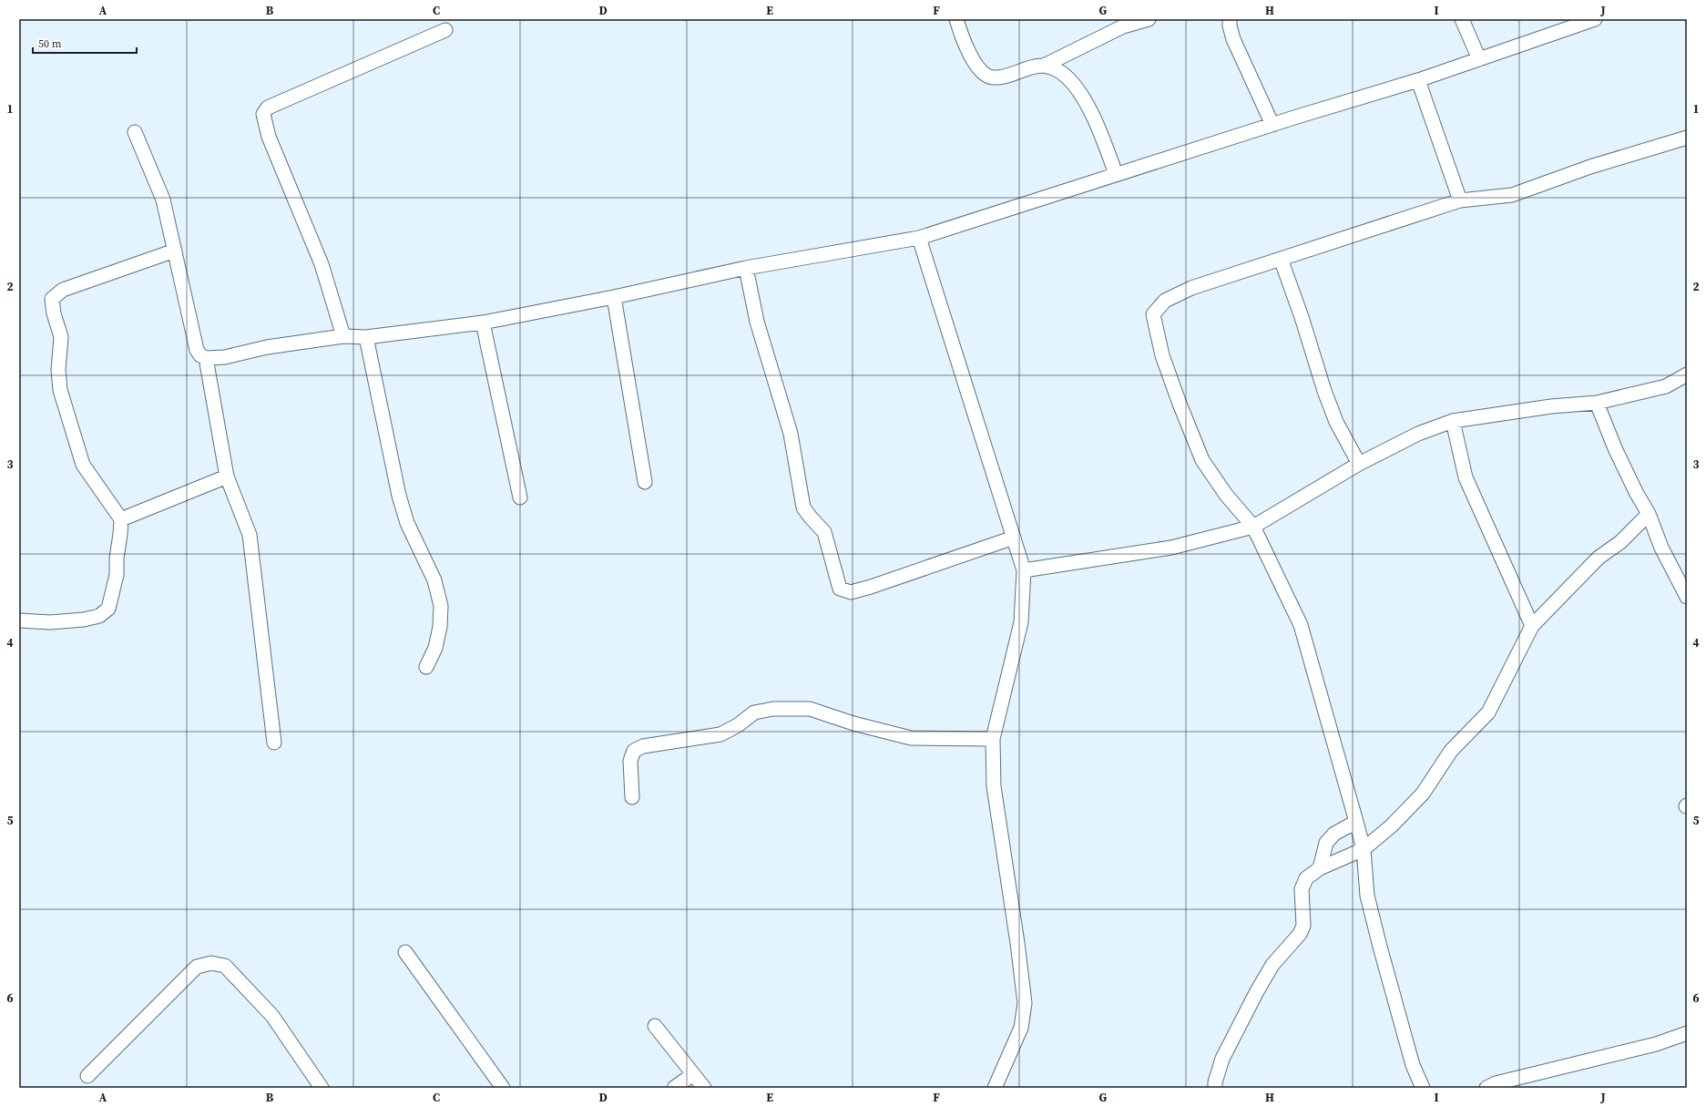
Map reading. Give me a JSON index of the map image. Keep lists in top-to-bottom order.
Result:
{
  "scale_bar": "50 m",
  "grid": {
    "columns": [
      "A",
      "B",
      "C",
      "D",
      "E",
      "F",
      "G",
      "H",
      "I",
      "J"
    ],
    "rows": [
      "1",
      "2",
      "3",
      "4",
      "5",
      "6"
    ]
  }
}
